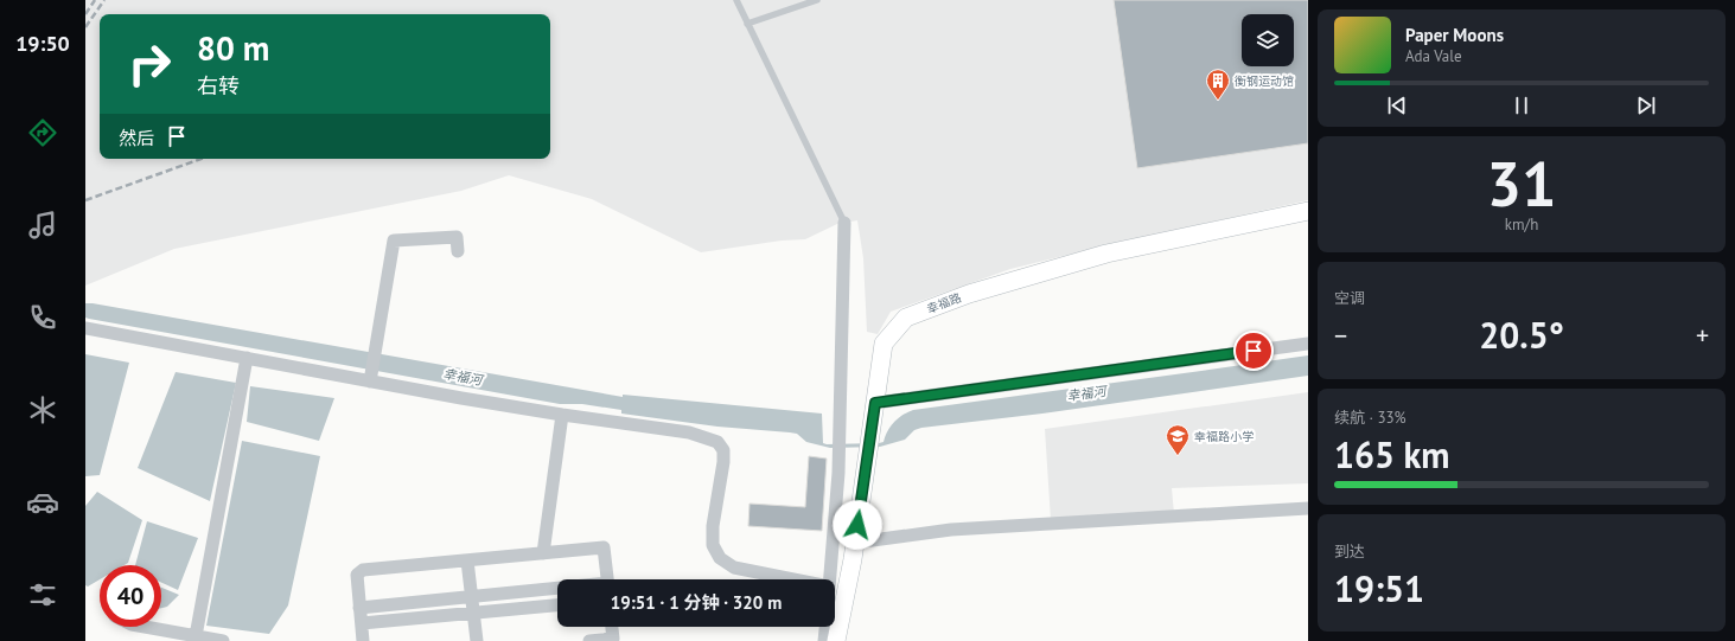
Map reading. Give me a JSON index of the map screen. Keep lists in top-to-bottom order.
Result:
{
  "streets": {
    "street": ["幸福路"]
  },
  "water": ["幸福河"],
  "places": {
    "building": ["衡钢运动馆"],
    "school or university": ["幸福路小学"]
  },
  "page": {
    "tabs": "19:50",
    "turn": ["80 m", "右转"],
    "song": ["Paper Moons", "Ada Vale"],
    "then": "然后",
    "tile": [
      ["31", "km/h"],
      "空调",
      ["续航 · 33%", "165 km"],
      ["到达", "19:51"]
    ],
    "heat": ["−", "20.5°", "+"],
    "limit": "40",
    "trip": "19:51 · 1 分钟 · 320 m"
  }
}
